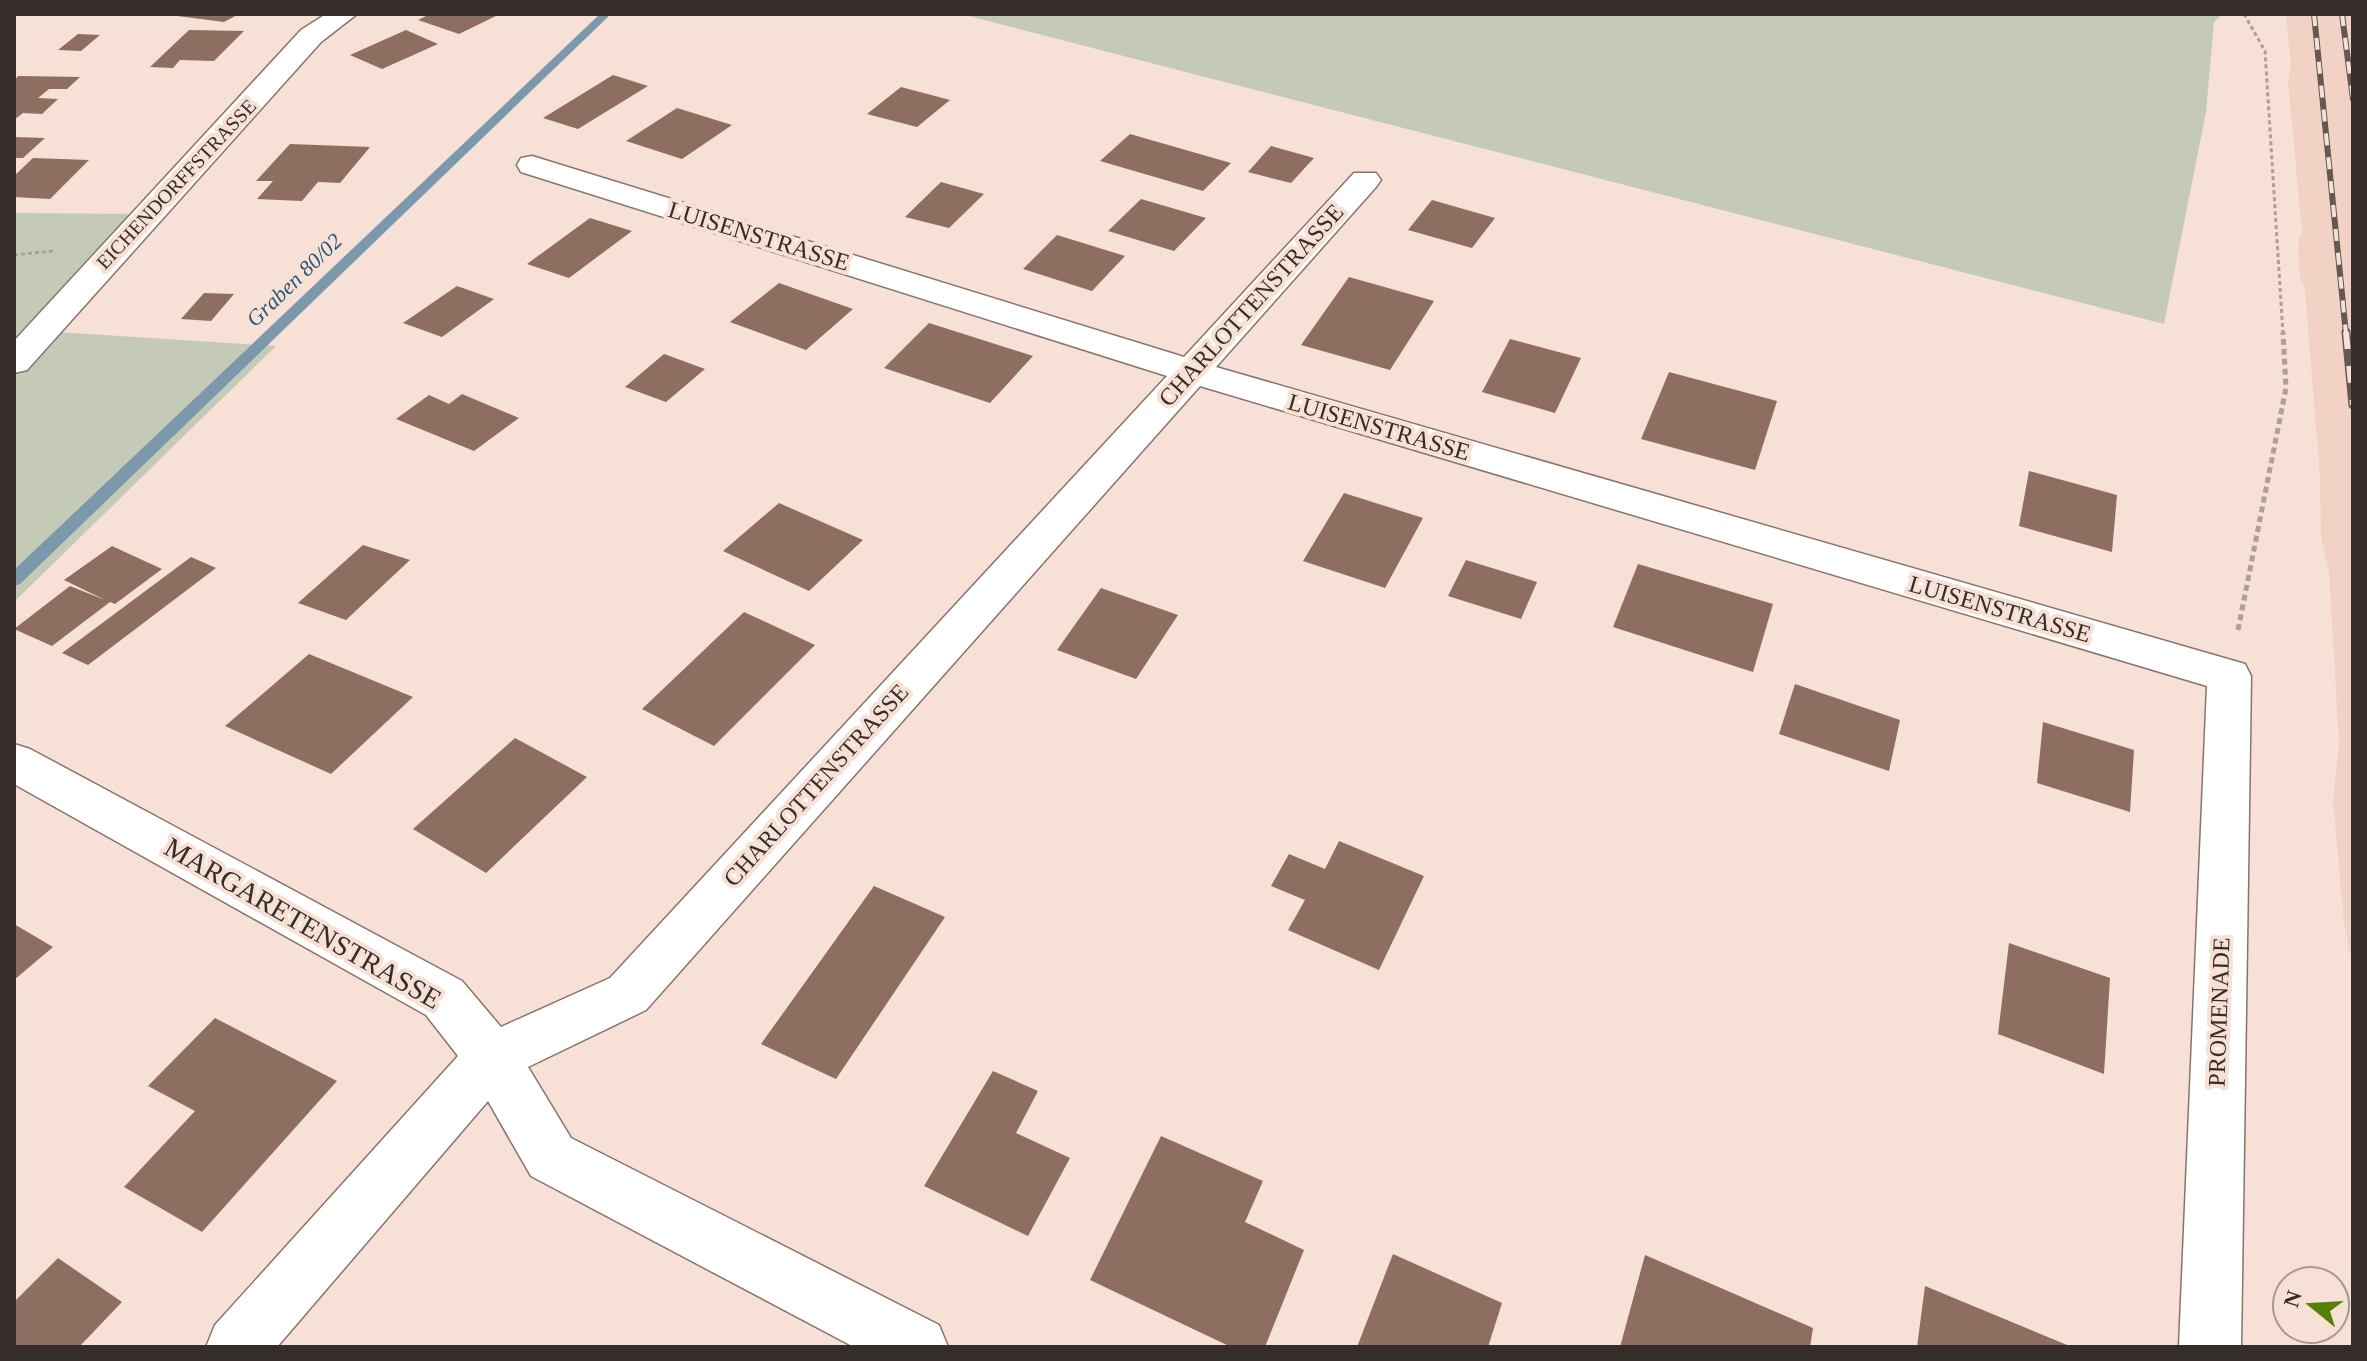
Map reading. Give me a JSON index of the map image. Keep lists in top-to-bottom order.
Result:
{
  "streets": {
    "street": [
      "EICHENDORFFSTRASSE",
      "LUISENSTRASSE",
      "CHARLOTTENSTRASSE",
      "MARGARETENSTRASSE",
      "PROMENADE"
    ]
  },
  "crossings": [
    ["LUISENSTRASSE", "CHARLOTTENSTRASSE"],
    ["LUISENSTRASSE", "PROMENADE"],
    ["CHARLOTTENSTRASSE", "MARGARETENSTRASSE"]
  ],
  "water": ["Graben 80/02"],
  "north": "left"
}
